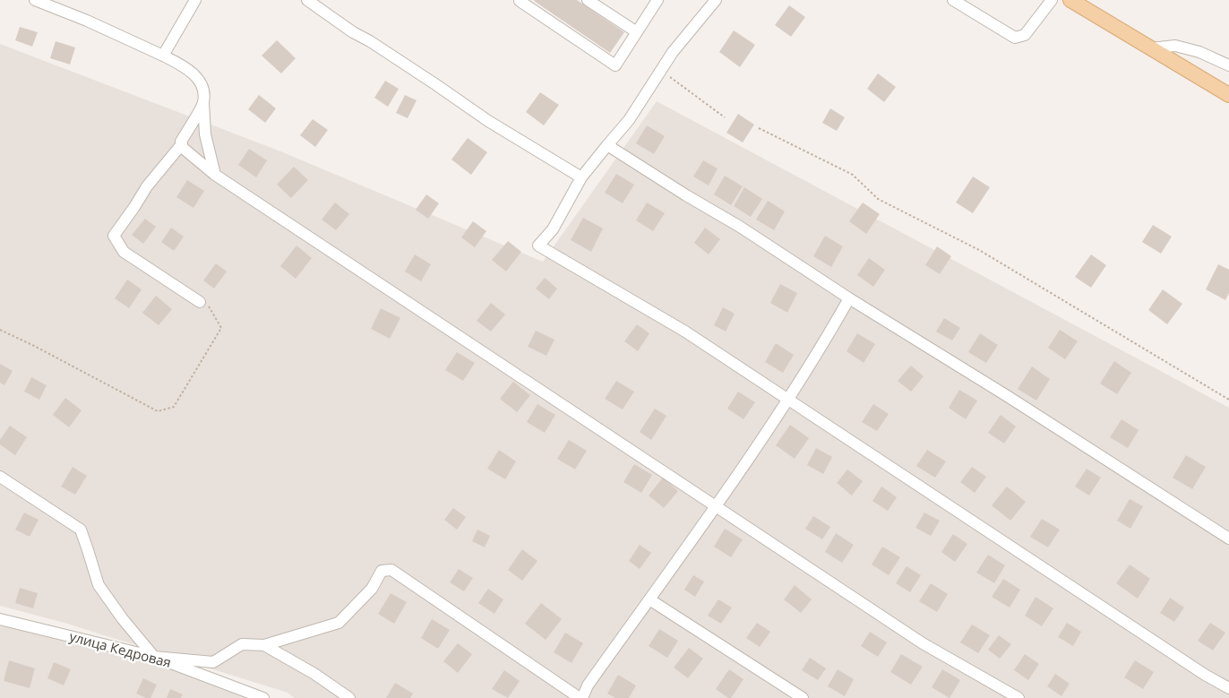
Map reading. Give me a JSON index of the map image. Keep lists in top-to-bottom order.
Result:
{
  "streets": {
    "street": ["улица Кедровая"]
  }
}
